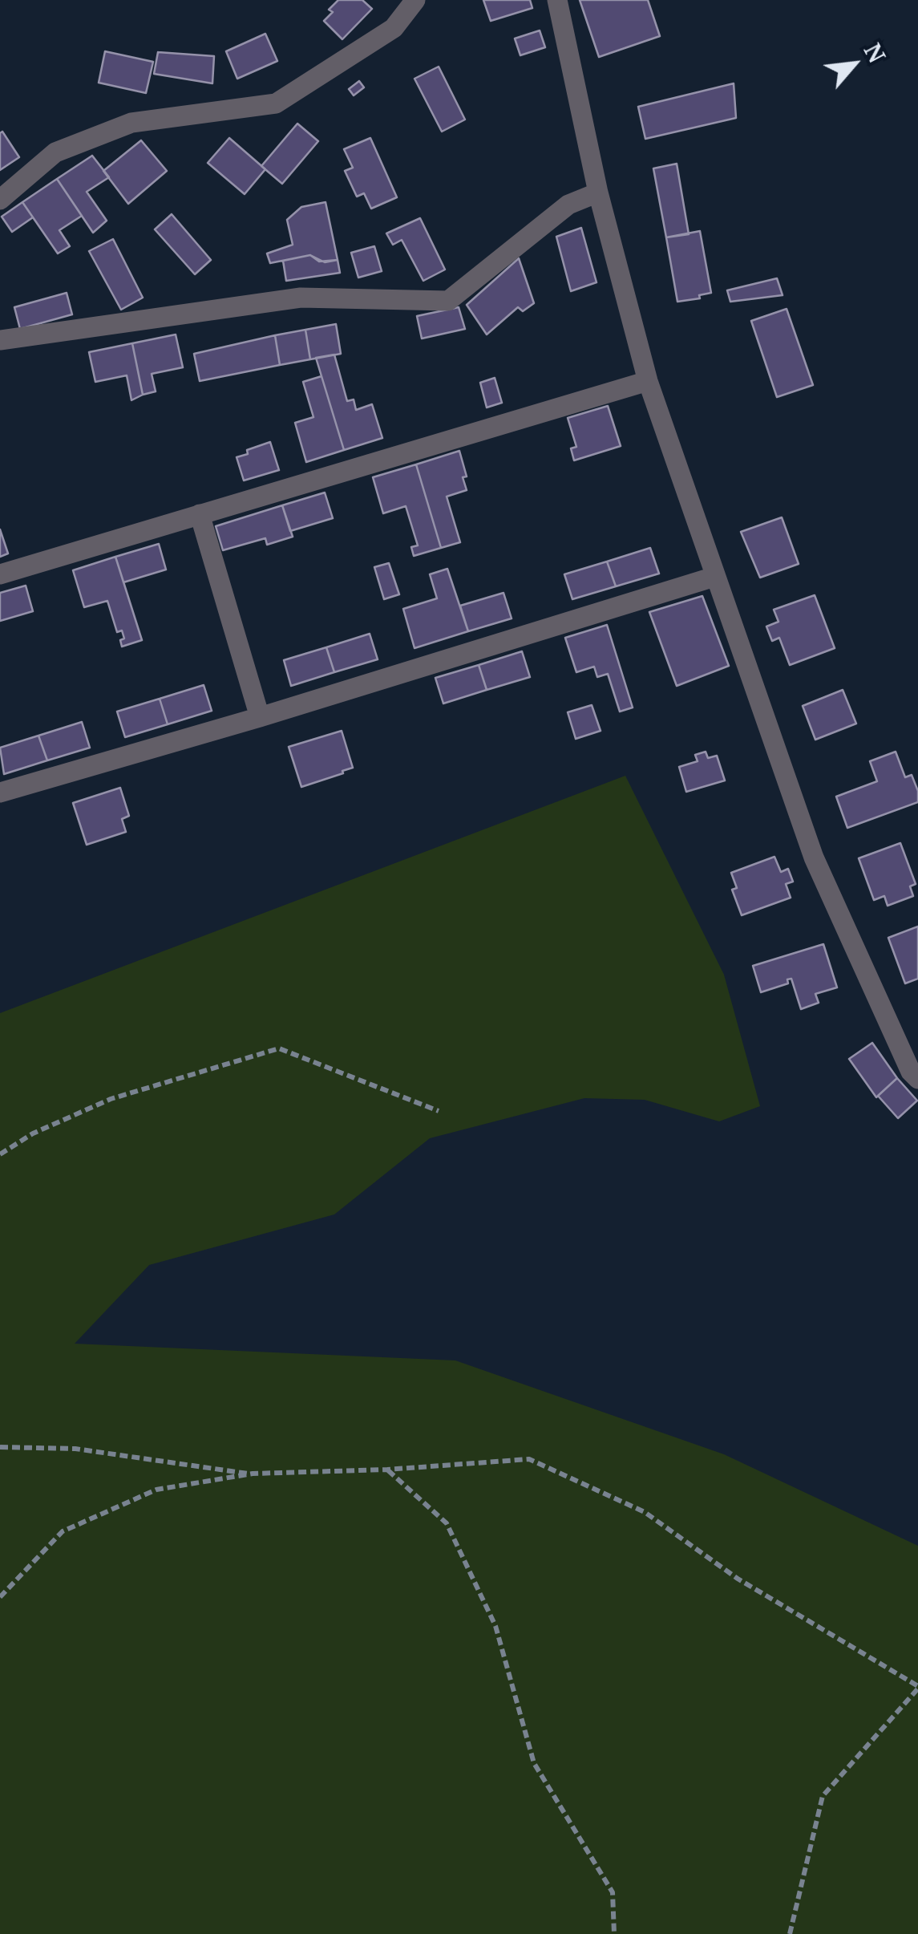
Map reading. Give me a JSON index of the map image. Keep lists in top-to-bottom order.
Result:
{
  "north": "top right"
}
